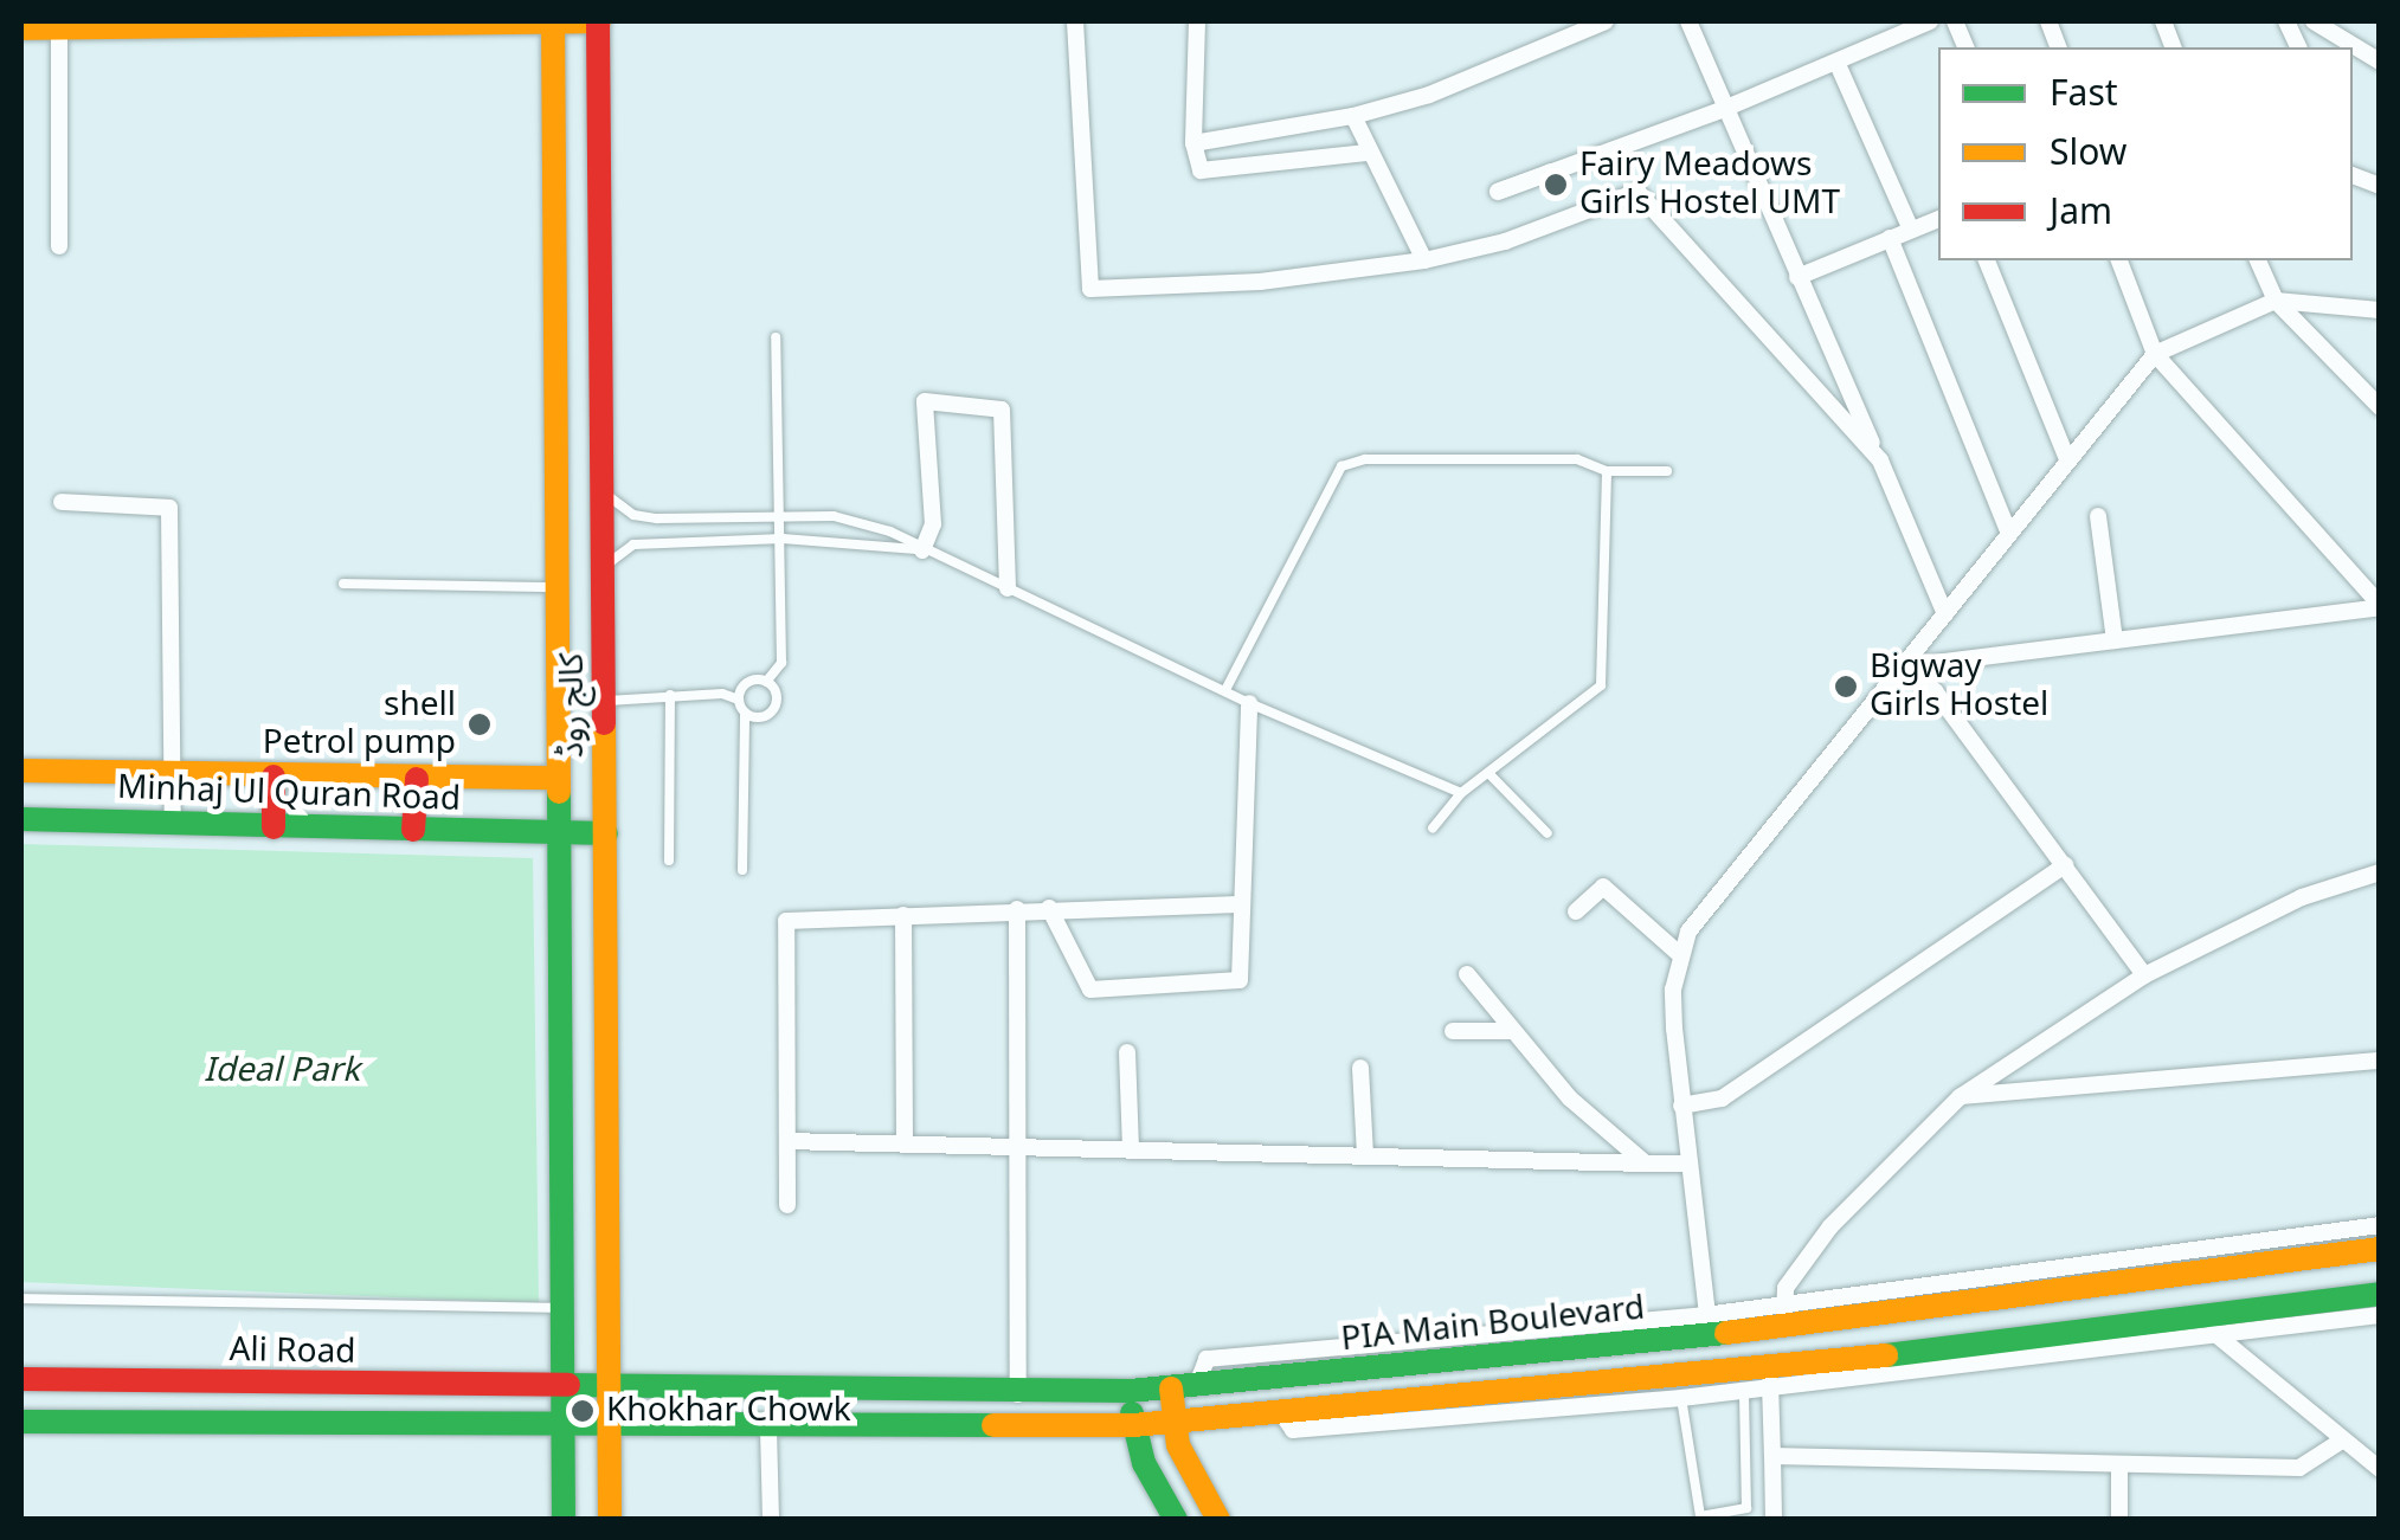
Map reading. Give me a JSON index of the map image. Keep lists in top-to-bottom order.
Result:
{
  "streets": {
    "main road": [
      "کالج روڈ",
      "Minhaj Ul Quran Road",
      "PIA Main Boulevard",
      "Ali Road"
    ]
  },
  "crossings": [
    ["کالج روڈ", "Minhaj Ul Quran Road"],
    ["کالج روڈ", "PIA Main Boulevard"],
    ["کالج روڈ", "Ali Road"],
    ["PIA Main Boulevard", "Ali Road"]
  ],
  "parks": ["Ideal Park"],
  "places": [
    "Fairy Meadows Girls Hostel UMT",
    "Bigway Girls Hostel",
    "shell Petrol pump",
    "Khokhar Chowk"
  ],
  "legend": ["Fast", "Slow", "Jam"]
}
